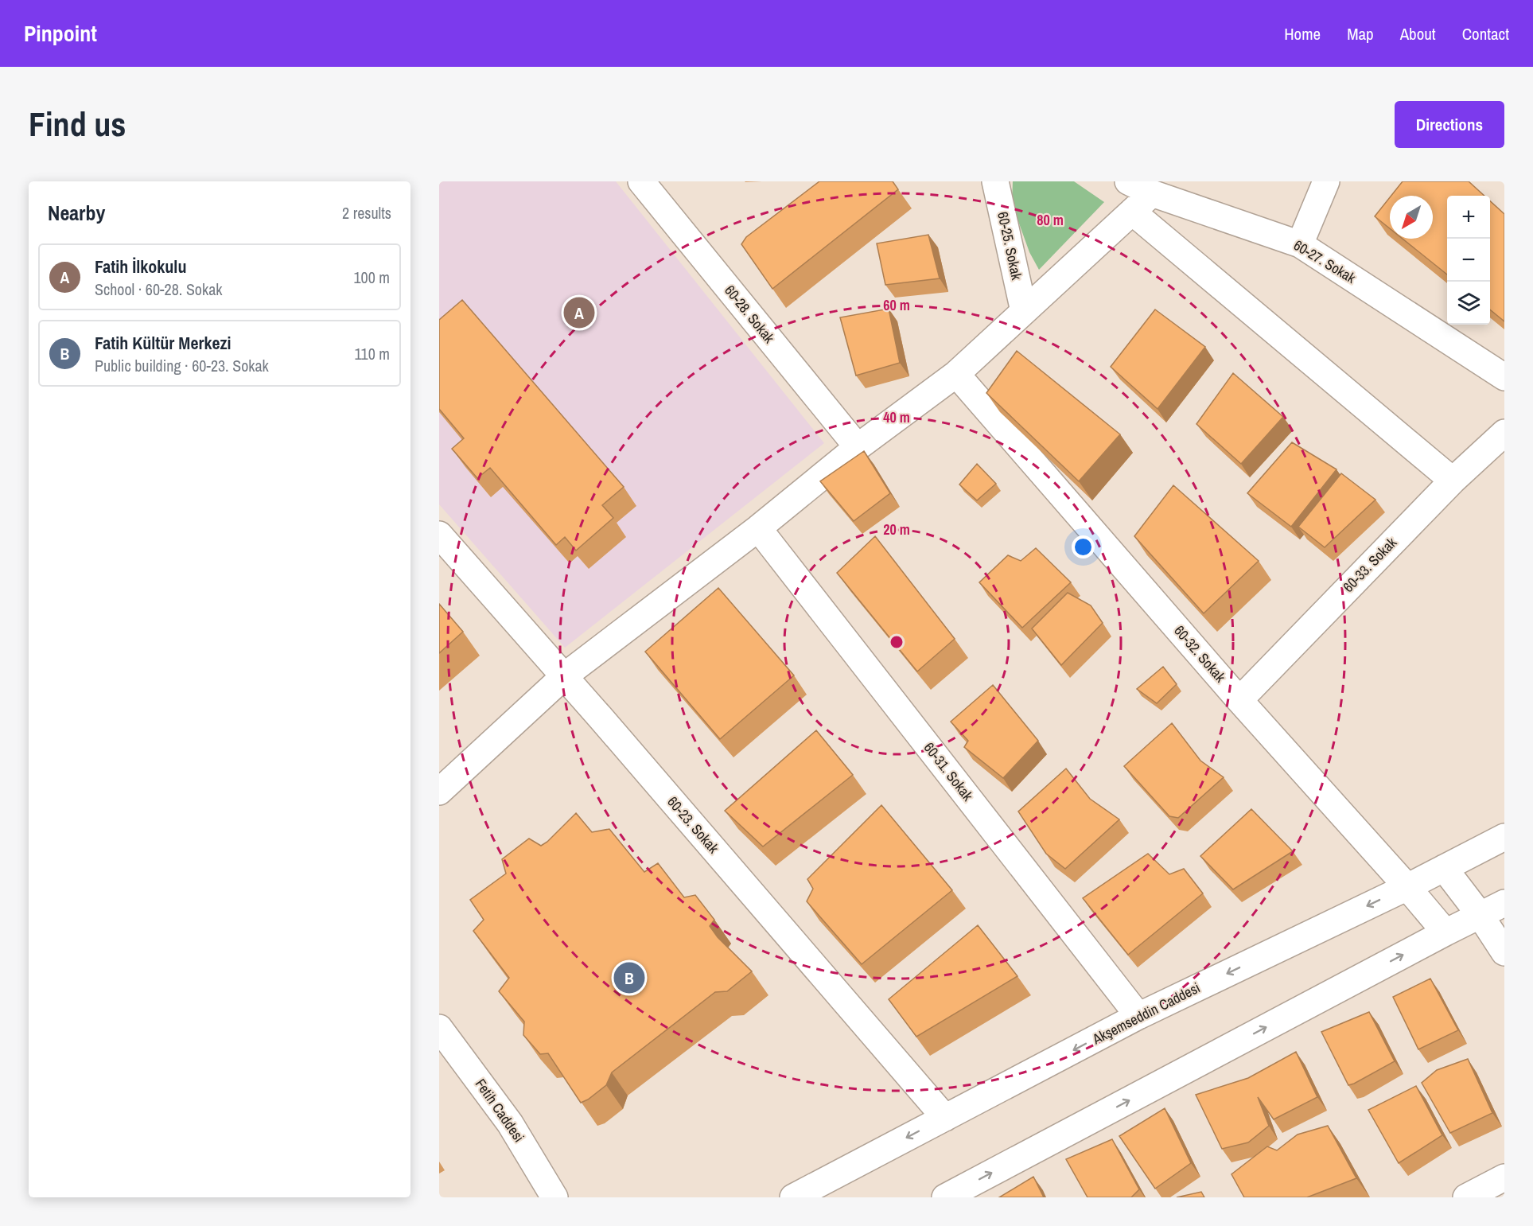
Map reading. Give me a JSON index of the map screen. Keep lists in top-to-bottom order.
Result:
{
  "streets": {
    "street": [
      "60-25. Sokak",
      "60-27. Sokak",
      "60-28. Sokak",
      "60-33. Sokak",
      "60-32. Sokak",
      "60-31. Sokak",
      "60-23. Sokak",
      "Akşemseddin Caddesi",
      "Fetih Caddesi"
    ]
  },
  "crossings": [
    ["60-33. Sokak", "60-32. Sokak"],
    ["60-32. Sokak", "Akşemseddin Caddesi"],
    ["60-31. Sokak", "Akşemseddin Caddesi"],
    ["60-23. Sokak", "Akşemseddin Caddesi"]
  ],
  "north": "bottom left",
  "page": {
    "header": "Pinpoint",
    "nav": [
      "Home",
      "Map",
      "About",
      "Contact"
    ],
    "buttons": "Directions",
    "title": "Find us",
    "heading": ["Nearby", "2 results"],
    "map_buttons": ["+", "−"],
    "list": [
      {
        "mark": "A",
        "name": "Fatih İlkokulu",
        "note": "School · 60-28. Sokak",
        "value": "100 m"
      },
      {
        "mark": "B",
        "name": "Fatih Kültür Merkezi",
        "note": "Public building · 60-23. Sokak",
        "value": "110 m"
      }
    ],
    "pins": ["A", "B"]
  },
  "rings": [
    "80 m",
    "60 m",
    "40 m",
    "20 m"
  ]
}
